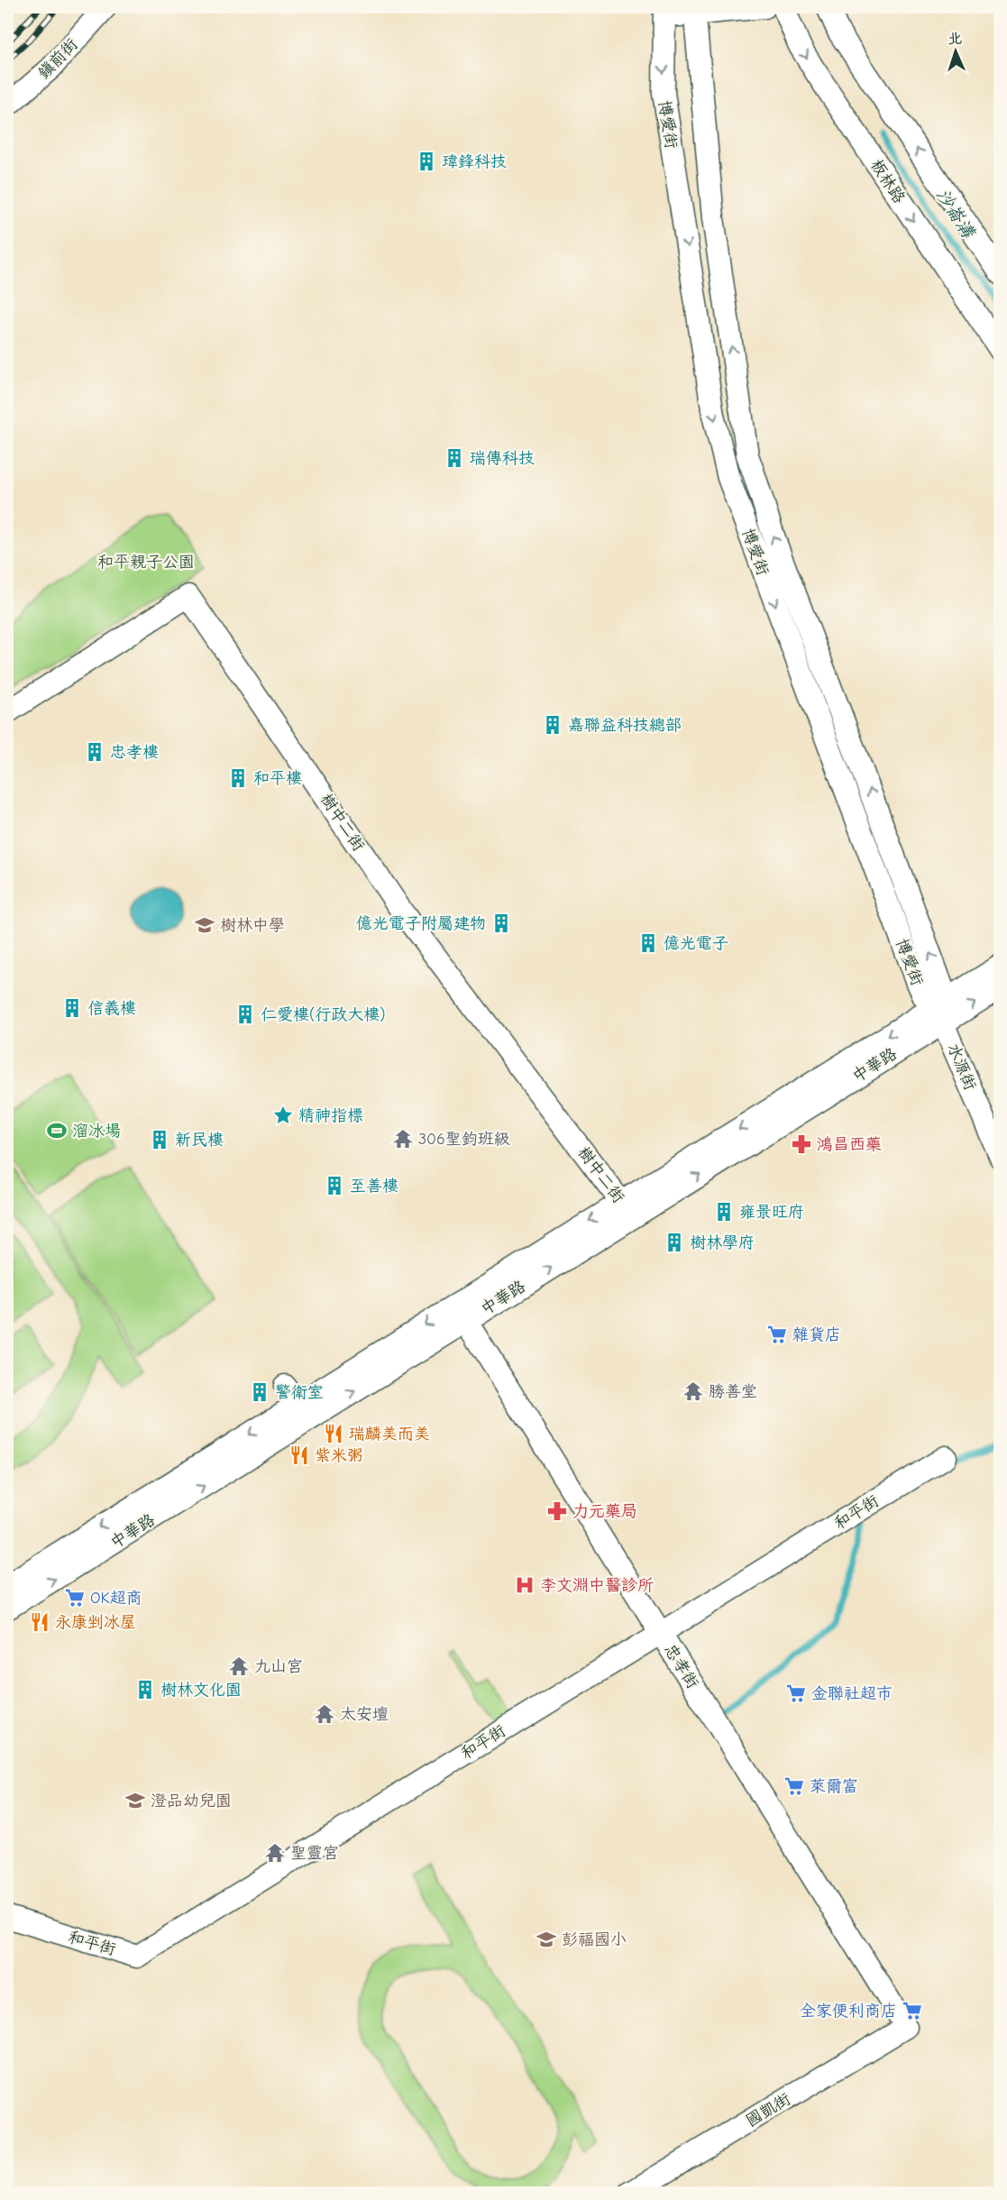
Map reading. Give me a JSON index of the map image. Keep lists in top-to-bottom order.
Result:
{
  "streets": {
    "street": [
      "鎮前街",
      "博愛街",
      "板林路",
      "樹中二街",
      "中華路",
      "水源街",
      "和平街",
      "忠孝街",
      "國凱街"
    ]
  },
  "crossings": [
    ["博愛街", "中華路"],
    ["博愛街", "水源街"],
    ["樹中二街", "中華路"],
    ["中華路", "水源街"],
    ["中華路", "忠孝街"],
    ["和平街", "忠孝街"],
    ["忠孝街", "國凱街"]
  ],
  "water": ["沙崙溝"],
  "parks": ["和平親子公園"],
  "places": {
    "building": [
      "瑋鋒科技",
      "瑞傳科技",
      "嘉聯益科技總部",
      "忠孝樓",
      "和平樓",
      "億光電子附屬建物",
      "億光電子",
      "信義樓",
      "仁愛樓(行政大樓)",
      "新民樓",
      "至善樓",
      "雍景旺府",
      "樹林學府",
      "警衛室",
      "樹林文化園"
    ],
    "school or university": ["樹林中學", "澄品幼兒園", "彭福國小"],
    "place": ["精神指標"],
    "sports": ["溜冰場"],
    "temple": [
      "306聖鈞班級",
      "勝善堂",
      "九山宮",
      "太安壇",
      "聖靈宮"
    ],
    "pharmacy": ["鴻昌西藥", "力元藥局"],
    "supermarket": [
      "雜貨店",
      "OK超商",
      "金聯社超市",
      "萊爾富",
      "全家便利商店"
    ],
    "restaurant": ["瑞麟美而美", "紫米粥", "永康剉冰屋"],
    "hospital": ["李文淵中醫診所"]
  },
  "north": "top"
}
